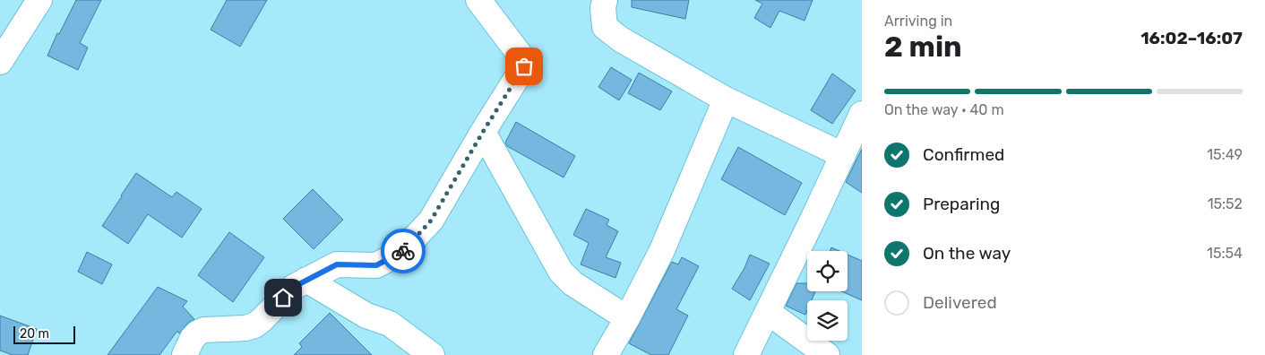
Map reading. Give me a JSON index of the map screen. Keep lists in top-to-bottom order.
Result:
{
  "scale_bar": "20 m",
  "page": {
    "heading": ["2 min", "Arriving in", "16:02–16:07"],
    "bar": "On the way · 40 m",
    "list": [
      ["Confirmed", "15:49"],
      ["Preparing", "15:52"],
      ["On the way", "15:54"],
      "Delivered"
    ],
    "scale": "20 m"
  }
}
